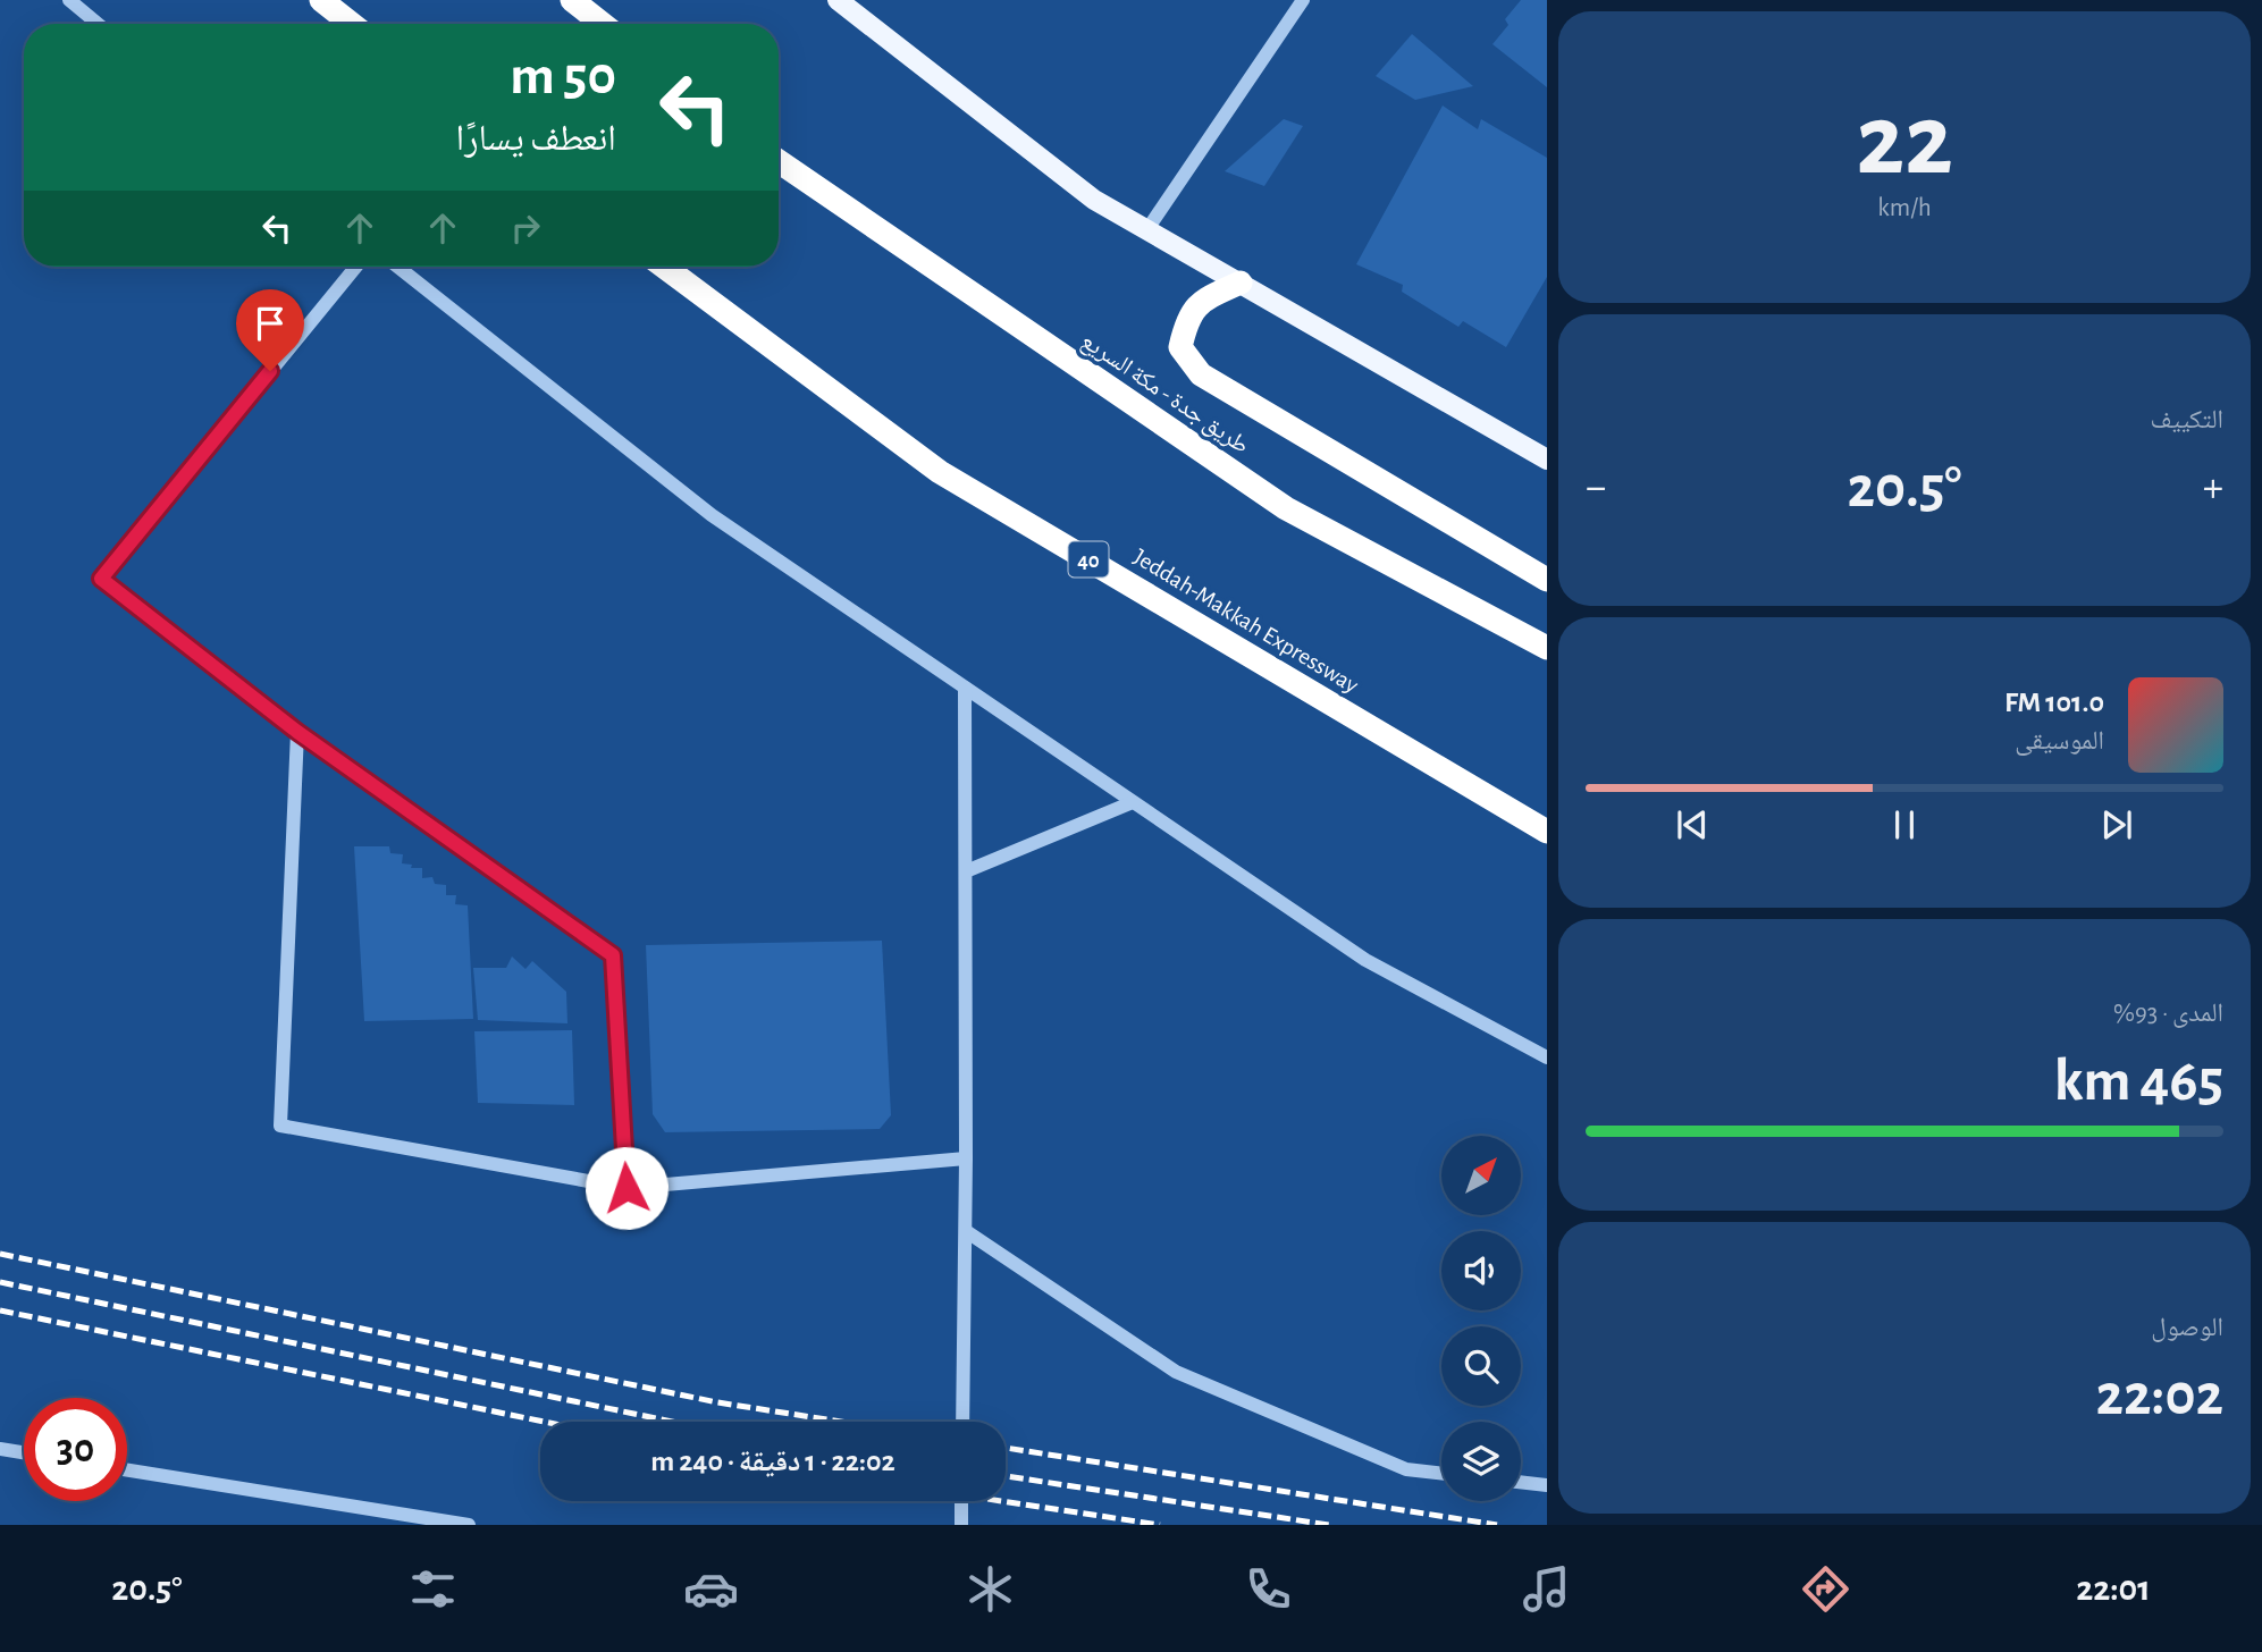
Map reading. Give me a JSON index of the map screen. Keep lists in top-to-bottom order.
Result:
{
  "streets": {
    "highway": ["طريق جدة - مكة السريع", "40", "Jeddah-Makkah Expressway"]
  },
  "north": "top right",
  "page": {
    "tile": [
      ["22", "km/h"],
      "التكييف",
      ["المدى · 93%", "465 km"],
      ["الوصول", "22:02"]
    ],
    "turn": ["50 m", "انعطف يسارًا"],
    "heat": ["−", "20.5°", "+"],
    "song": ["101.0 FM", "الموسيقى"],
    "limit": "30",
    "trip": "22:02 · 1 دقيقة · 240 m",
    "tabs": ["22:01", "20.5°"]
  }
}
